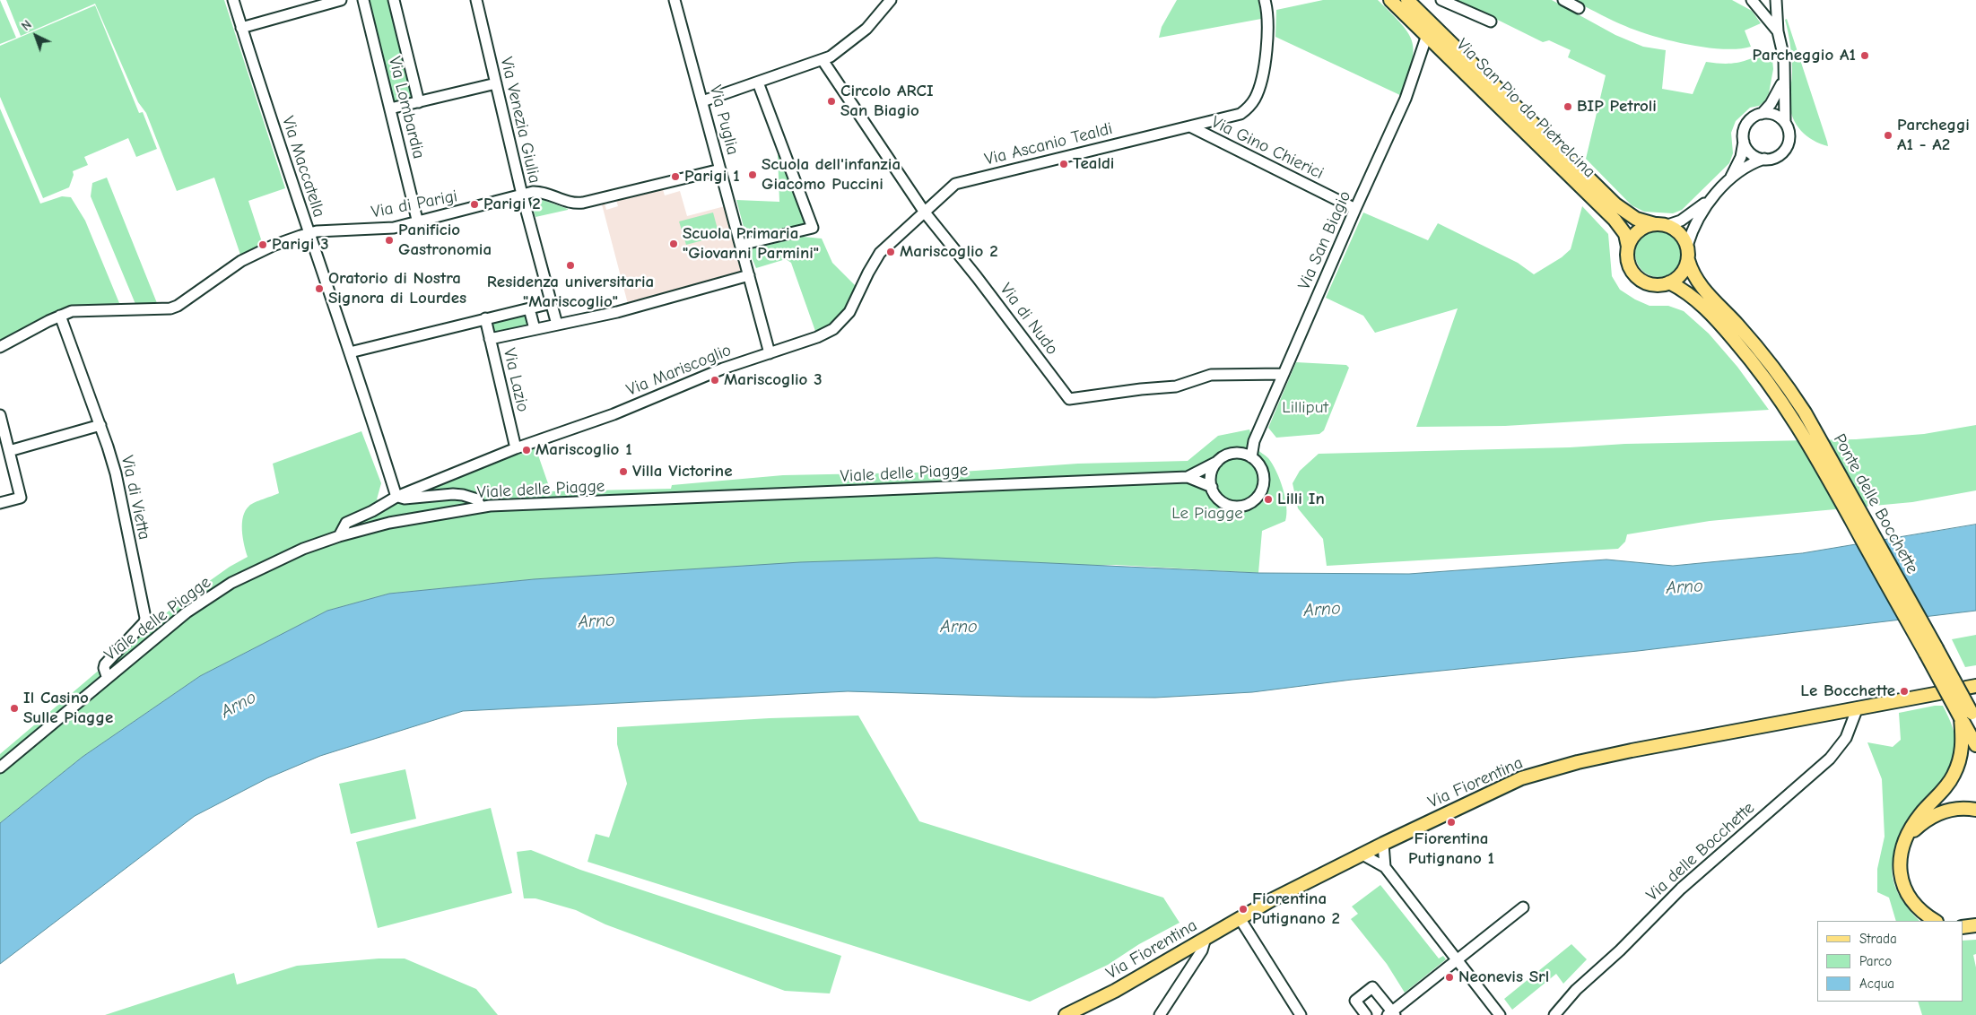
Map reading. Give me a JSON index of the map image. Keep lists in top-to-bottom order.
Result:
{
  "streets": {
    "main road": ["Via San Pio da Pietrelcina", "Ponte delle Bocchette", "Via Fiorentina"],
    "street": [
      "Via Lombardia",
      "Via Venezia Giulia",
      "Via Puglia",
      "Via Ascanio Tealdi",
      "Via Gino Chierici",
      "Via Maccatella",
      "Via di Parigi",
      "Via San Biagio",
      "Via di Nudo",
      "Via Mariscoglio",
      "Via Lazio",
      "Viale delle Piagge",
      "Via di Vietta",
      "Via delle Bocchette"
    ]
  },
  "crossings": [
    ["Via Lombardia", "Via di Parigi"],
    ["Via San Pio da Pietrelcina", "Via San Biagio"],
    ["Via Venezia Giulia", "Via di Parigi"],
    ["Via Puglia", "Via di Parigi"],
    ["Via Puglia", "Via Mariscoglio"],
    ["Via Ascanio Tealdi", "Via Gino Chierici"],
    ["Via Ascanio Tealdi", "Via di Nudo"],
    ["Via Ascanio Tealdi", "Via Mariscoglio"],
    ["Via Gino Chierici", "Via San Biagio"],
    ["Via Maccatella", "Via di Parigi"],
    ["Via Maccatella", "Via Mariscoglio"],
    ["Via di Parigi", "Via di Vietta"],
    ["Via San Biagio", "Via di Nudo"],
    ["Via San Biagio", "Viale delle Piagge"],
    ["Via di Nudo", "Via Mariscoglio"],
    ["Via Mariscoglio", "Via Lazio"],
    ["Viale delle Piagge", "Via di Vietta"],
    ["Via Fiorentina", "Via delle Bocchette"]
  ],
  "water": ["Arno"],
  "parks": ["Lilliput", "Le Piagge"],
  "places": [
    "Parcheggio A1",
    "Circolo ARCI San Biagio",
    "BIP Petroli",
    "Parcheggi A1 - A2",
    "Tealdi",
    "Scuola dell'infanzia Giacomo Puccini",
    "Parigi 1",
    "Parigi 2",
    "Panificio Gastronomia",
    "Scuola Primaria \"Giovanni Parmini\"",
    "Parigi 3",
    "Mariscoglio 2",
    "Residenza universitaria \"Mariscoglio\"",
    "Oratorio di Nostra Signora di Lourdes",
    "Mariscoglio 3",
    "Mariscoglio 1",
    "Villa Victorine",
    "Lilli In",
    "Le Bocchette",
    "Il Casino Sulle Piagge",
    "Fiorentina Putignano 1",
    "Fiorentina Putignano 2",
    "Neonevis Srl"
  ],
  "legend": ["Strada", "Parco", "Acqua"],
  "north": "top left"
}
